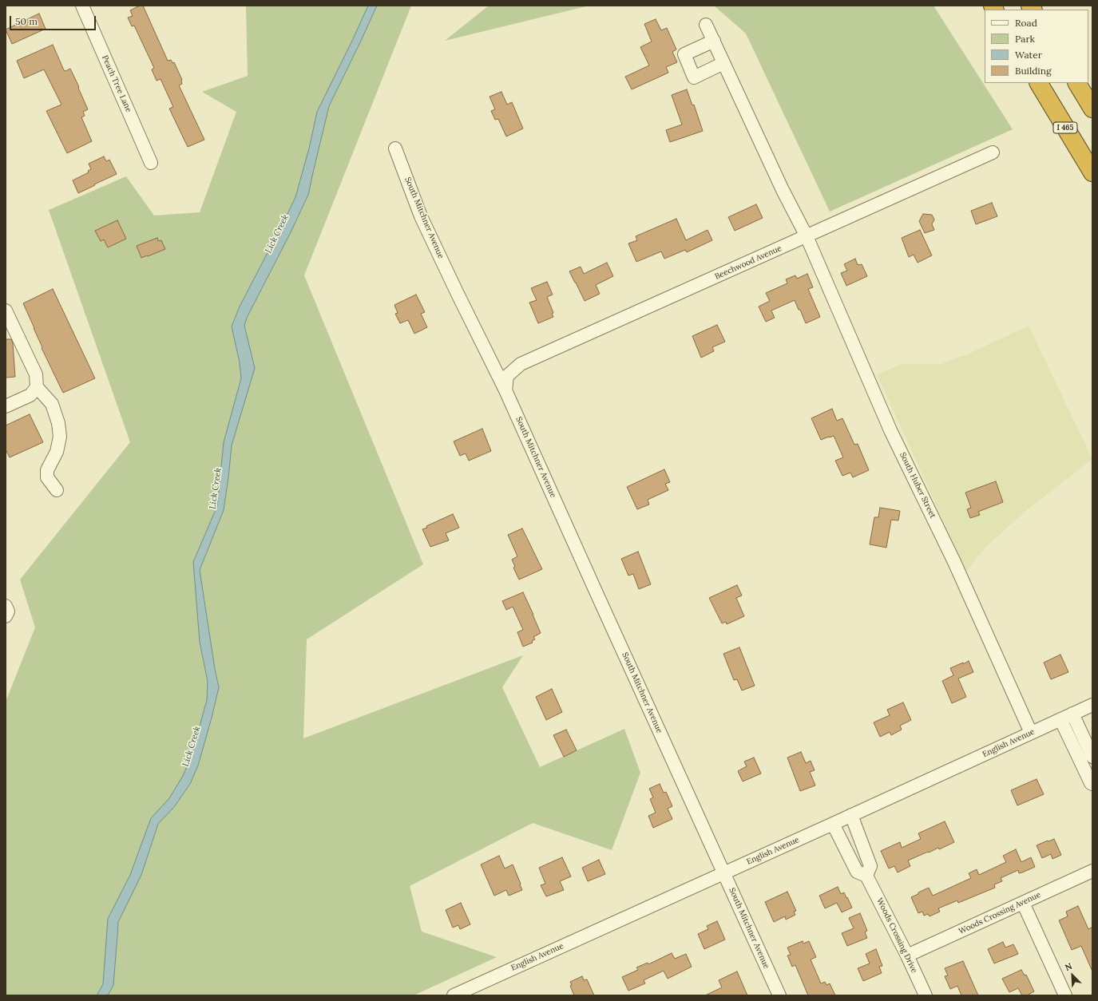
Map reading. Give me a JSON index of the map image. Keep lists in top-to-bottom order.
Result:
{
  "streets": {
    "highway": ["I 465"],
    "street": [
      "Peach Tree Lane",
      "South Mitchner Avenue",
      "Beechwood Avenue",
      "South Huber Street",
      "English Avenue",
      "Woods Crossing Avenue",
      "Woods Crossing Drive"
    ]
  },
  "crossings": [
    ["South Mitchner Avenue", "Beechwood Avenue"],
    ["South Mitchner Avenue", "English Avenue"],
    ["Beechwood Avenue", "South Huber Street"],
    ["South Huber Street", "English Avenue"],
    ["English Avenue", "Woods Crossing Drive"],
    ["Woods Crossing Avenue", "Woods Crossing Drive"]
  ],
  "water": ["Lick Creek"],
  "legend": [
    "Road",
    "Park",
    "Water",
    "Building"
  ],
  "scale_bar": "50 m",
  "north": "top left"
}
